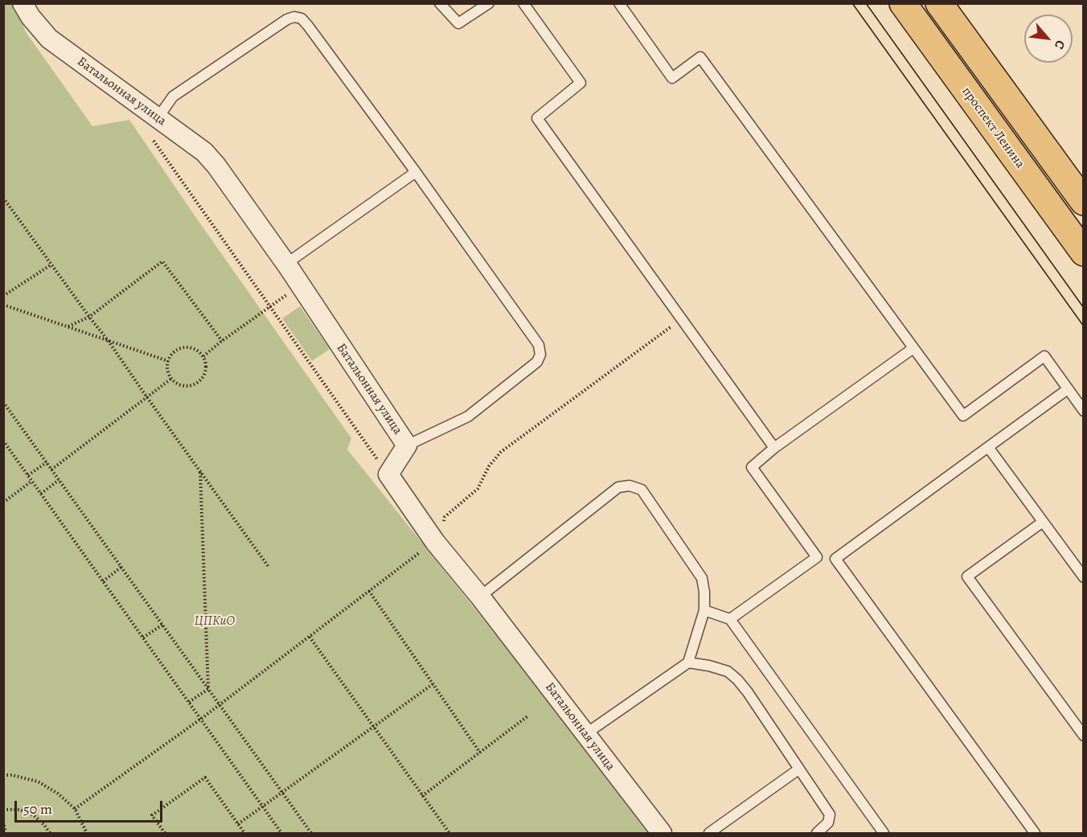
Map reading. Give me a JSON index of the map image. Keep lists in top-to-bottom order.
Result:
{
  "streets": {
    "main road": ["проспект Ленина"],
    "street": ["Батальонная улица"]
  },
  "parks": ["ЦПКиО"],
  "scale_bar": "50 m",
  "north": "bottom right"
}
